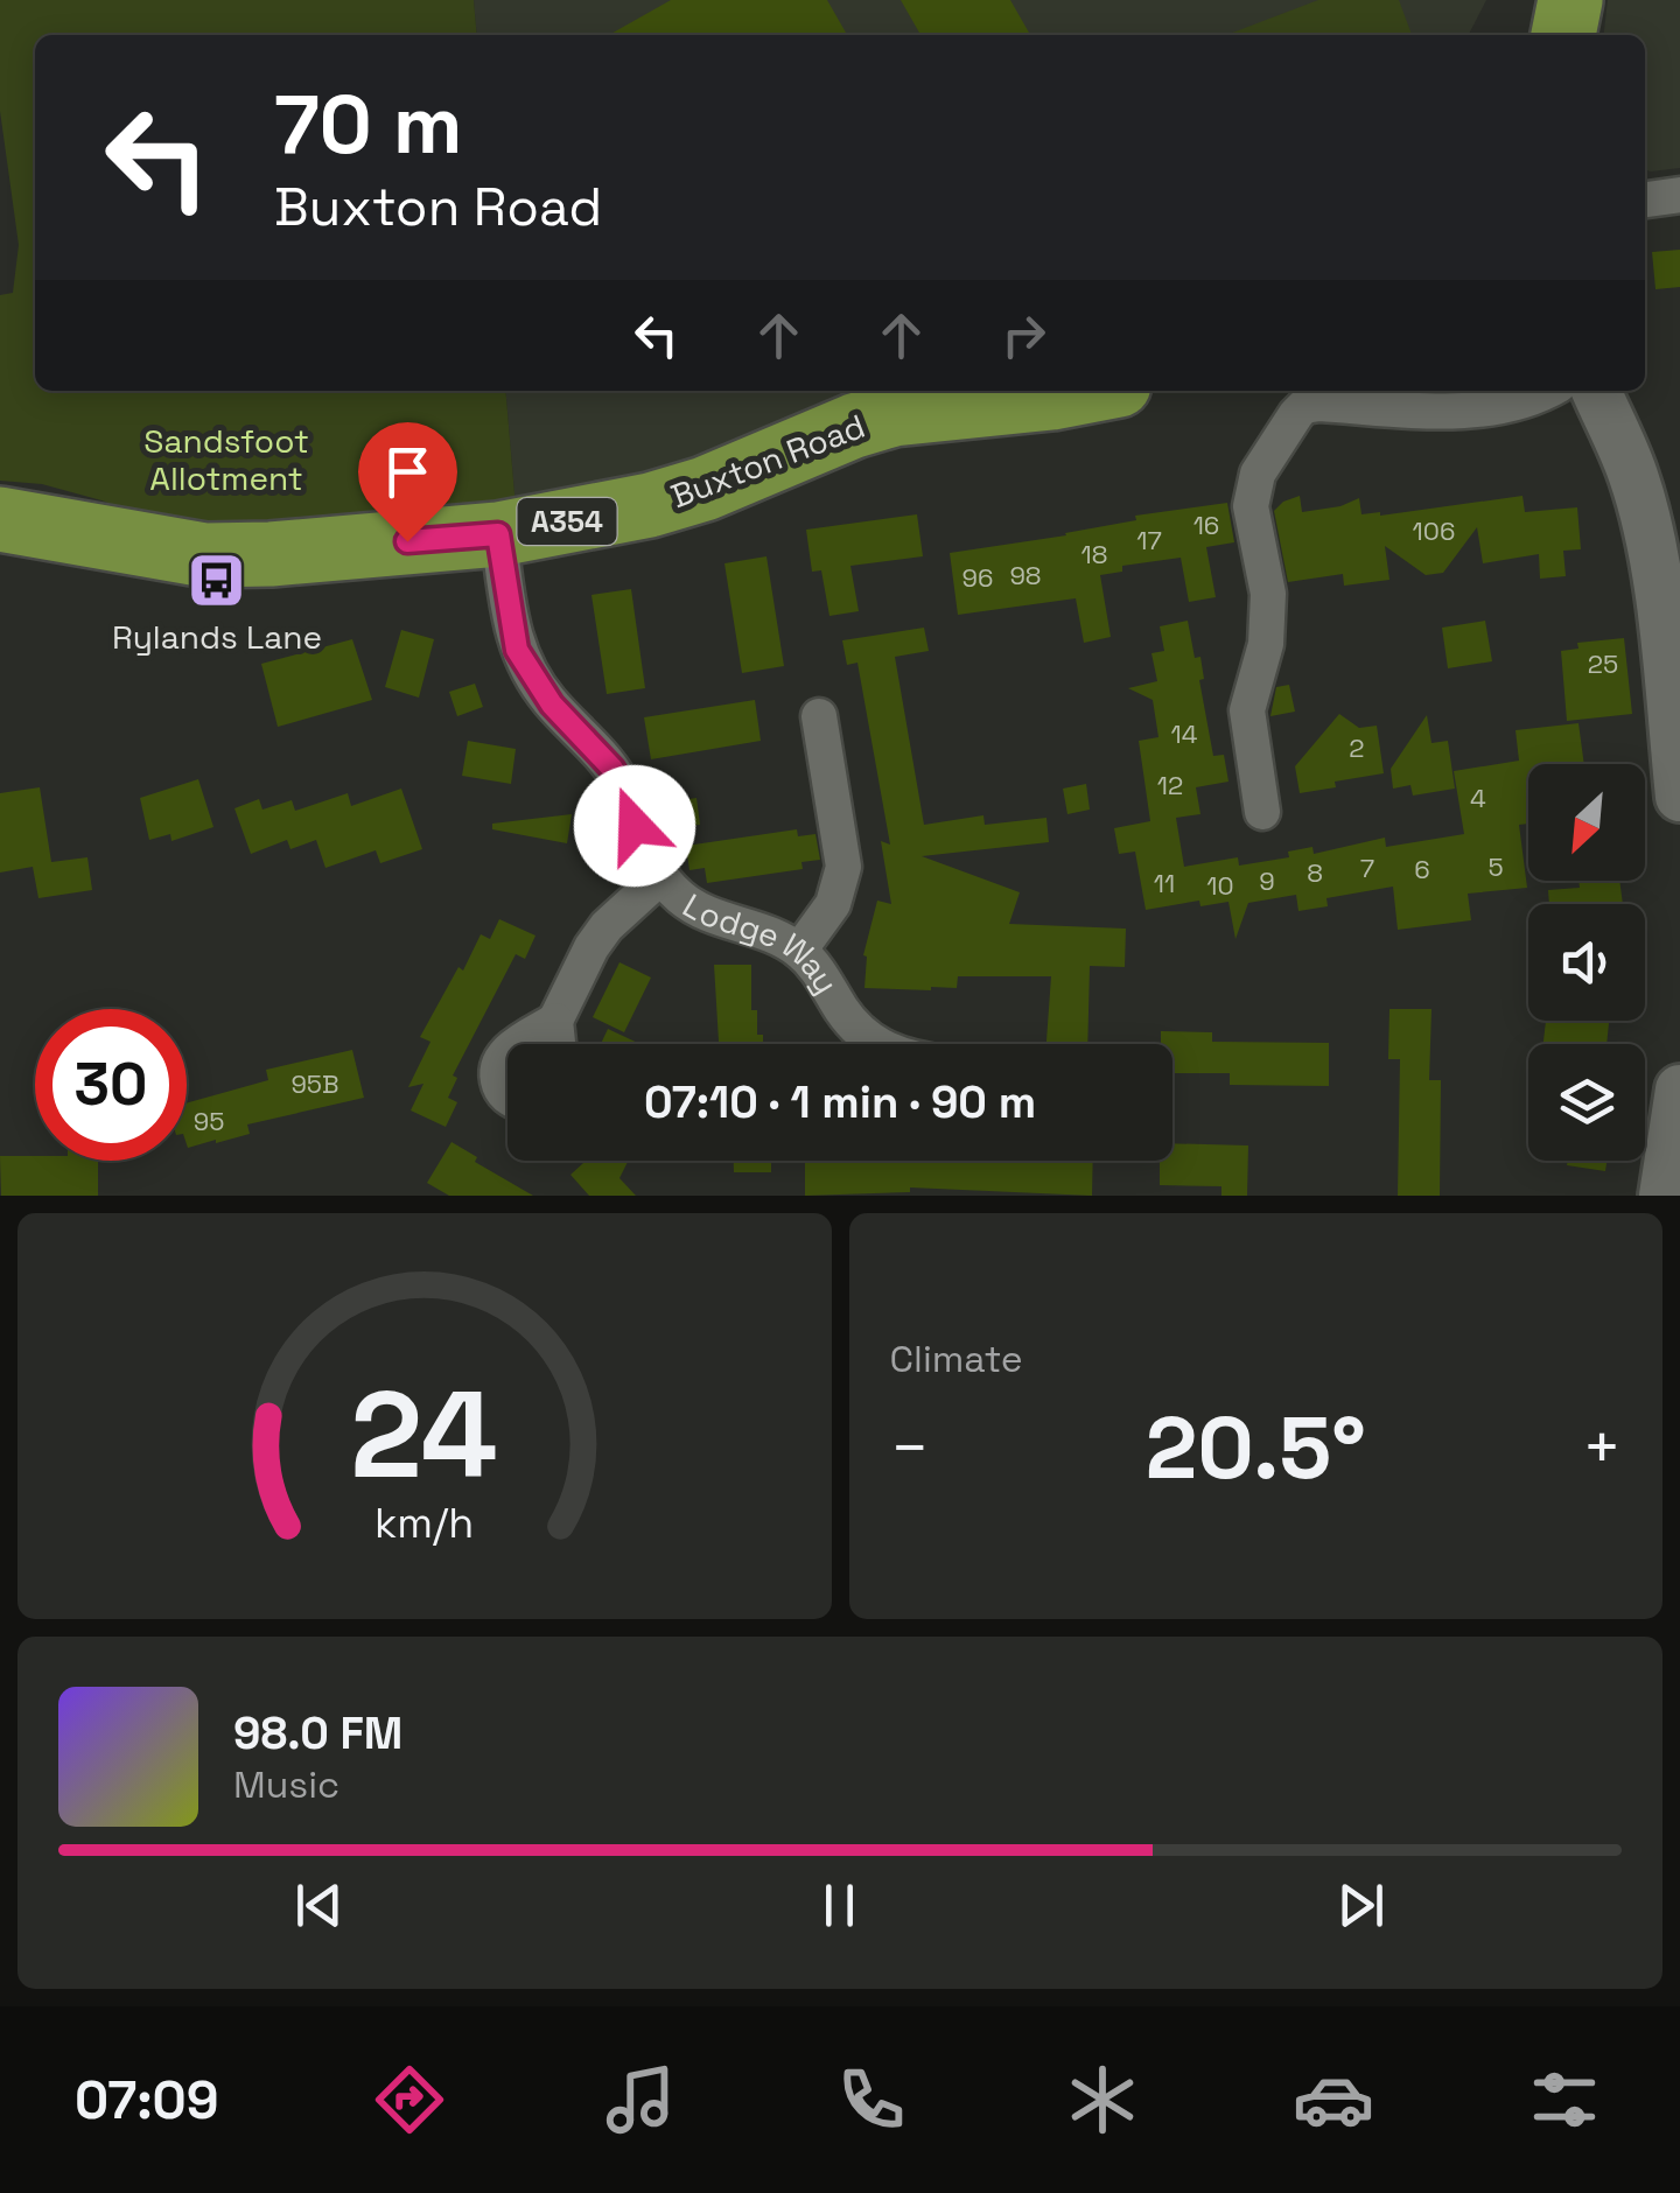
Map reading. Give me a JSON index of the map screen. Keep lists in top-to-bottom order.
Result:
{
  "streets": {
    "highway": ["Buxton Road", "A354"],
    "street": ["Lodge Way"]
  },
  "crossings": [
    ["Buxton Road", "Lodge Way"]
  ],
  "parks": ["Sandsfoot Allotment"],
  "places": {
    "bus stop": ["Rylands Lane"]
  },
  "house_numbers": [
    "16",
    "106",
    "17",
    "18",
    "98",
    "96",
    "25",
    "14",
    "2",
    "12",
    "4",
    "5",
    "7",
    "6",
    "8",
    "9",
    "11",
    "10",
    "95B",
    "95"
  ],
  "north": "bottom left",
  "page": {
    "turn": ["70 m", "Buxton Road"],
    "limit": "30",
    "trip": "07:10 · 1 min · 90 m",
    "tile": "Climate",
    "heat": ["−", "20.5°", "+"],
    "song": ["98.0 FM", "Music"],
    "tabs": "07:09",
    "gauge": ["24", "km/h"]
  }
}
